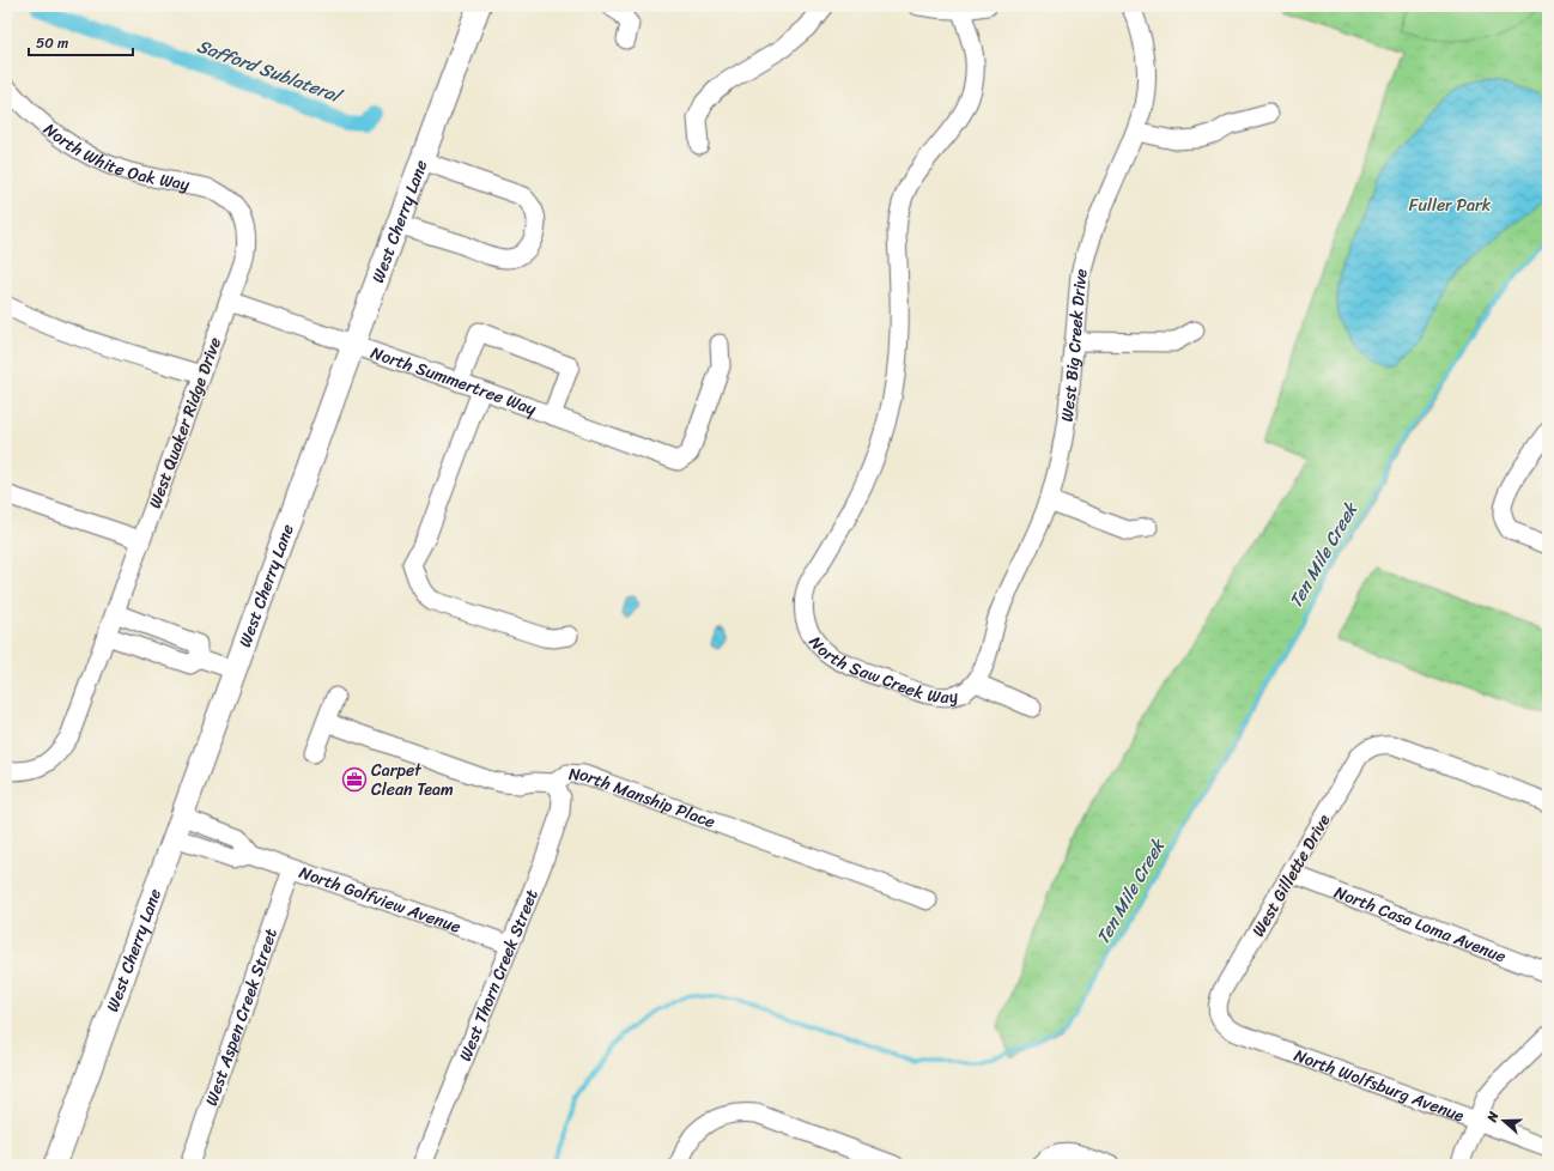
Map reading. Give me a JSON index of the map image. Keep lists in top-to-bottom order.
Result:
{
  "streets": {
    "main road": ["West Cherry Lane"],
    "street": [
      "North White Oak Way",
      "West Big Creek Drive",
      "North Summertree Way",
      "West Quaker Ridge Drive",
      "North Saw Creek Way",
      "North Manship Place",
      "West Gillette Drive",
      "North Golfview Avenue",
      "North Casa Loma Avenue",
      "West Thorn Creek Street",
      "West Aspen Creek Street",
      "North Wolfsburg Avenue"
    ]
  },
  "crossings": [
    ["North White Oak Way", "West Quaker Ridge Drive"],
    ["West Cherry Lane", "North Summertree Way"],
    ["West Cherry Lane", "North Golfview Avenue"],
    ["West Big Creek Drive", "North Saw Creek Way"],
    ["North Summertree Way", "West Quaker Ridge Drive"],
    ["North Manship Place", "West Thorn Creek Street"],
    ["West Gillette Drive", "North Casa Loma Avenue"],
    ["West Gillette Drive", "North Wolfsburg Avenue"],
    ["North Golfview Avenue", "West Thorn Creek Street"],
    ["North Golfview Avenue", "West Aspen Creek Street"]
  ],
  "water": ["Safford Sublateral", "Ten Mile Creek"],
  "parks": ["Fuller Park"],
  "places": {
    "office": ["Carpet Clean Team"]
  },
  "scale_bar": "50 m",
  "north": "left"
}
